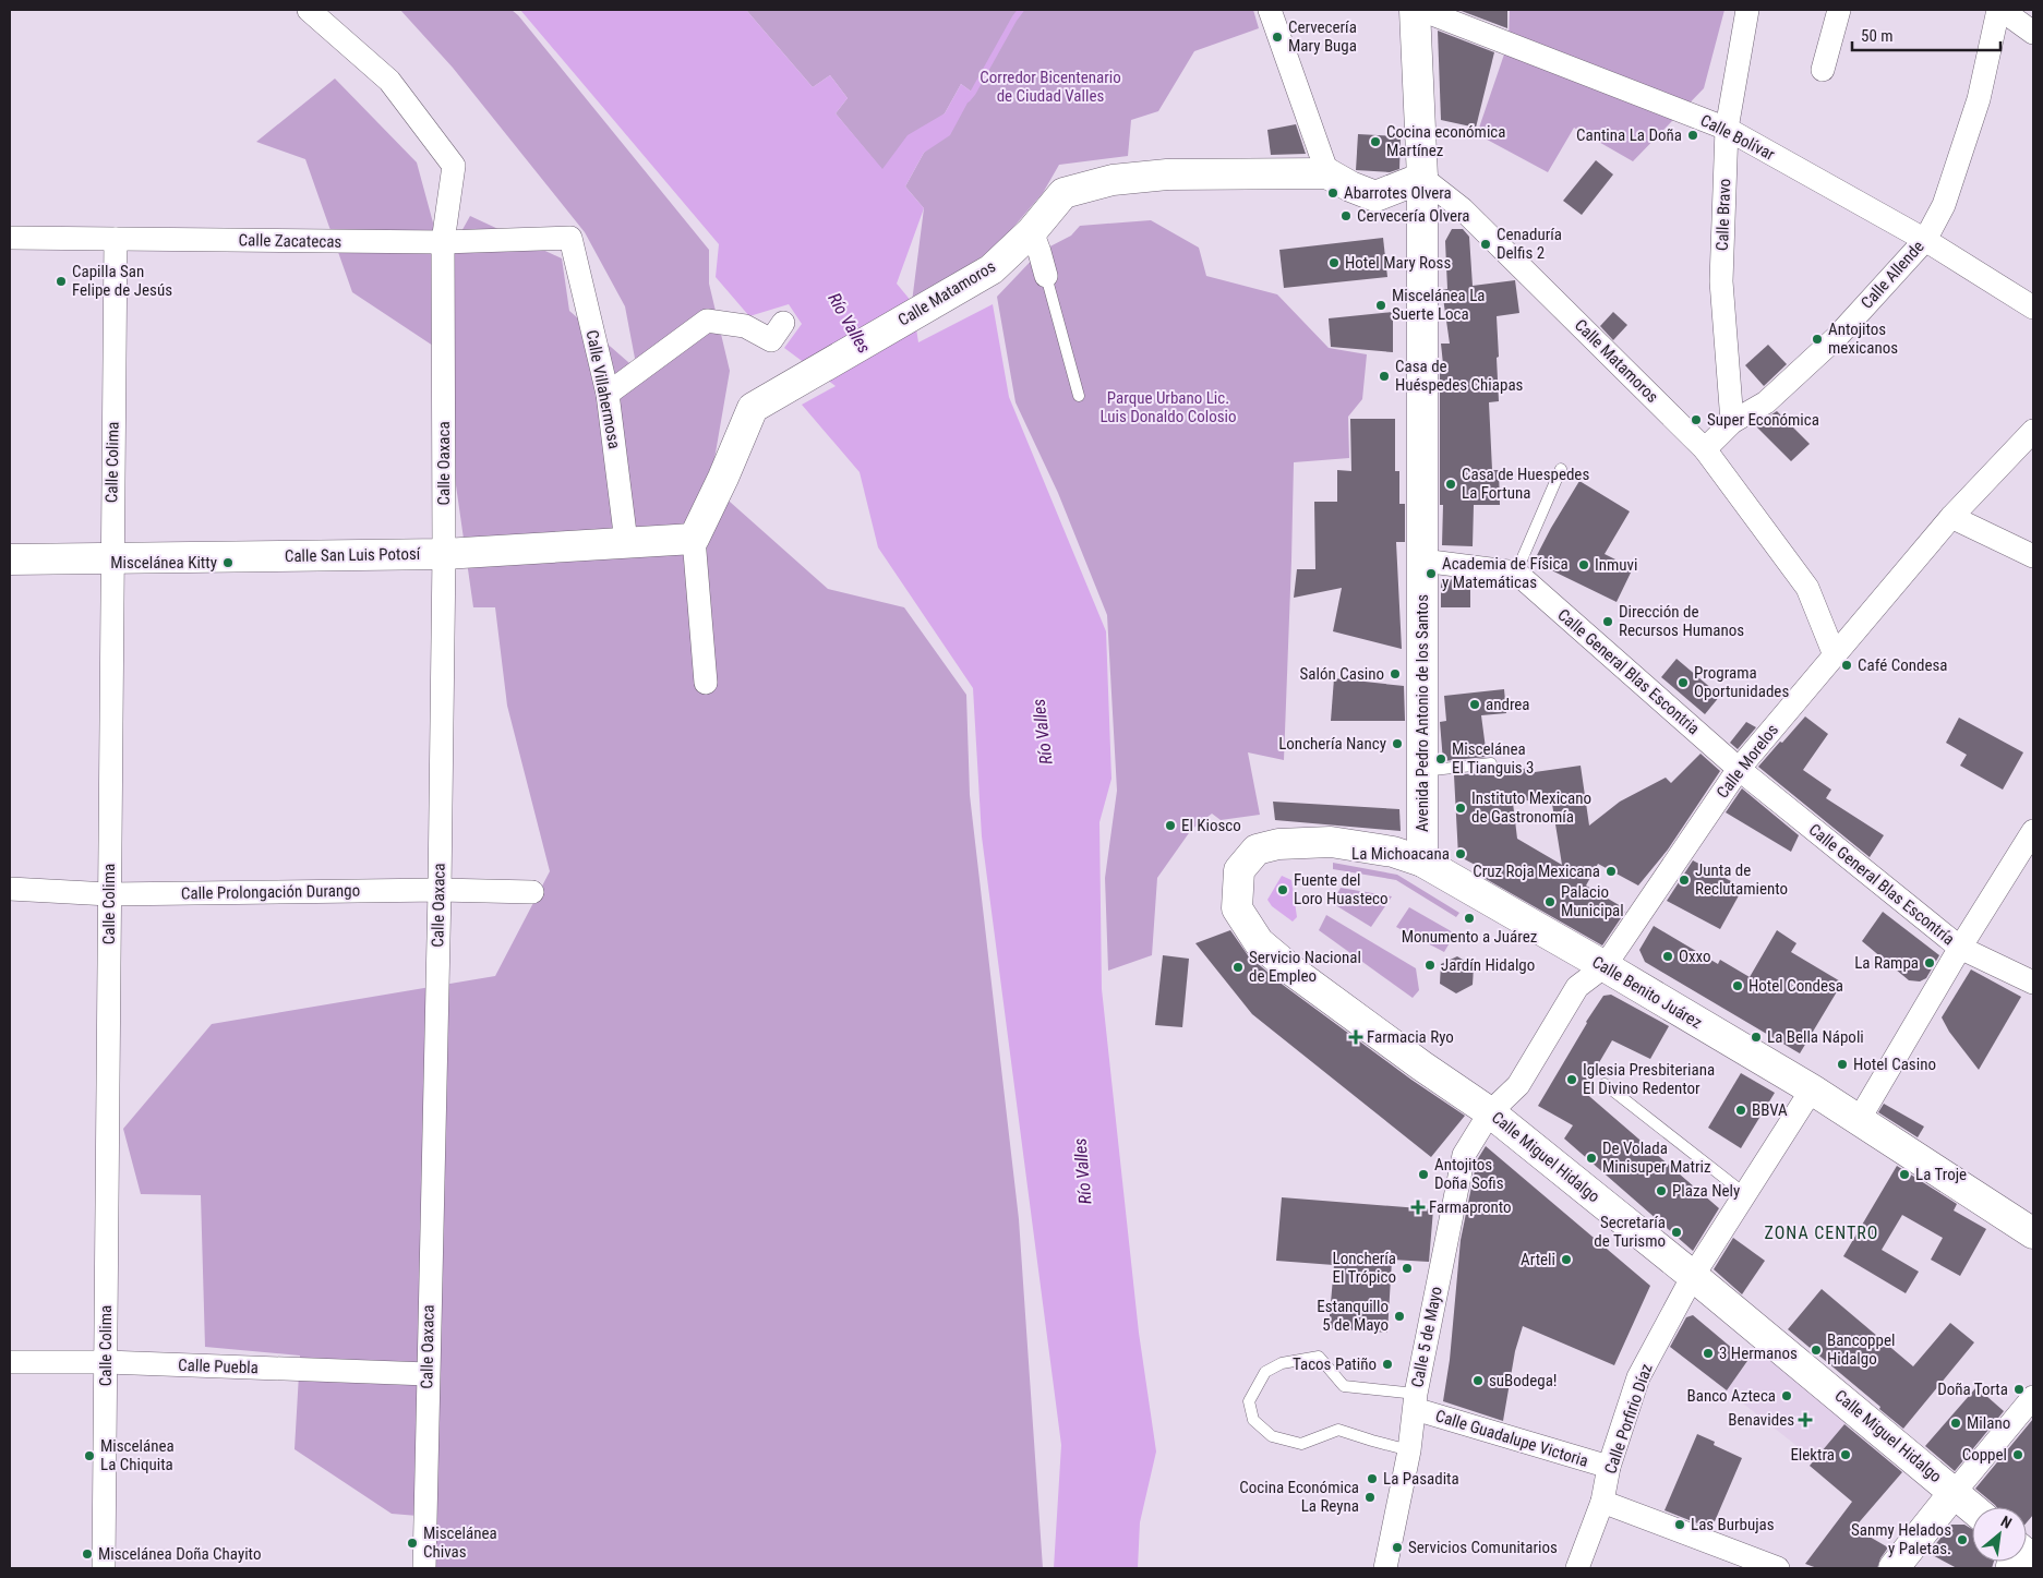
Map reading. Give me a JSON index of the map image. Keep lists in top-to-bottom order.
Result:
{
  "streets": {
    "street": [
      "Calle Bolívar",
      "Calle Bravo",
      "Calle Zacatecas",
      "Calle Allende",
      "Calle Matamoros",
      "Calle Villahermosa",
      "Calle Colima",
      "Calle Oaxaca",
      "Calle San Luis Potosí",
      "Calle General Blas Escontria",
      "Avenida Pedro Antonio de los Santos",
      "Calle Morelos",
      "Calle General Blas Escontría",
      "Calle Prolongación Durango",
      "Calle Benito Juárez",
      "Calle Miguel Hidalgo",
      "Calle 5 de Mayo",
      "Calle Puebla",
      "Calle Porfirio Díaz",
      "Calle Guadalupe Victoria"
    ]
  },
  "crossings": [
    ["Calle Bolívar", "Calle Bravo"],
    ["Calle Bolívar", "Calle Allende"],
    ["Calle Bravo", "Calle Allende"],
    ["Calle Zacatecas", "Calle Villahermosa"],
    ["Calle Zacatecas", "Calle Colima"],
    ["Calle Zacatecas", "Calle Oaxaca"],
    ["Calle Allende", "Calle Matamoros"],
    ["Calle Matamoros", "Calle San Luis Potosí"],
    ["Calle Matamoros", "Avenida Pedro Antonio de los Santos"],
    ["Calle Matamoros", "Calle Morelos"],
    ["Calle Villahermosa", "Calle San Luis Potosí"],
    ["Calle Colima", "Calle San Luis Potosí"],
    ["Calle Colima", "Calle Prolongación Durango"],
    ["Calle Colima", "Calle Puebla"],
    ["Calle Oaxaca", "Calle San Luis Potosí"],
    ["Calle Oaxaca", "Calle Prolongación Durango"],
    ["Calle Oaxaca", "Calle Puebla"],
    ["Calle General Blas Escontria", "Calle Morelos"],
    ["Calle General Blas Escontria", "Calle General Blas Escontría"],
    ["Avenida Pedro Antonio de los Santos", "Calle Benito Juárez"],
    ["Calle Morelos", "Calle General Blas Escontría"],
    ["Calle Morelos", "Calle Benito Juárez"],
    ["Calle Morelos", "Calle Miguel Hidalgo"],
    ["Calle Morelos", "Calle 5 de Mayo"],
    ["Calle Benito Juárez", "Calle Miguel Hidalgo"],
    ["Calle Benito Juárez", "Calle Porfirio Díaz"],
    ["Calle Miguel Hidalgo", "Calle 5 de Mayo"],
    ["Calle Miguel Hidalgo", "Calle Porfirio Díaz"],
    ["Calle 5 de Mayo", "Calle Guadalupe Victoria"],
    ["Calle Porfirio Díaz", "Calle Guadalupe Victoria"]
  ],
  "districts": ["ZONA CENTRO"],
  "water": ["Río Valles"],
  "parks": ["Corredor Bicentenario de Ciudad Valles", "Parque Urbano Lic. Luis Donaldo Colosio"],
  "places": {
    "other": [
      "Cervecería Mary Buga",
      "Cantina La Doña",
      "Cocina económica Martínez",
      "Abarrotes Olvera",
      "Cervecería Olvera",
      "Cenaduría Delfis 2",
      "Hotel Mary Ross",
      "Capilla San Felipe de Jesús",
      "Miscelánea La Suerte Loca",
      "Antojitos mexicanos",
      "Casa de Huéspedes Chiapas",
      "Super Económica",
      "Casa de Huespedes La Fortuna",
      "Miscelánea Kitty",
      "Inmuvi",
      "Academia de Física y Matemáticas",
      "Dirección de Recursos Humanos",
      "Café Condesa",
      "Salón Casino",
      "Programa Oportunidades",
      "andrea",
      "Lonchería Nancy",
      "Miscelánea El Tianguis 3",
      "Instituto Mexicano de Gastronomía",
      "El Kiosco",
      "La Michoacana",
      "Cruz Roja Mexicana",
      "Junta de Reclutamiento",
      "Fuente del Loro Huasteco",
      "Palacio Municipal",
      "Monumento a Juárez",
      "Oxxo",
      "La Rampa",
      "Jardín Hidalgo",
      "Servicio Nacional de Empleo",
      "Hotel Condesa",
      "La Bella Nápoli",
      "Hotel Casino",
      "Iglesia Presbiteriana El Divino Redentor",
      "BBVA",
      "De Volada Minisuper Matriz",
      "Antojitos Doña Sofis",
      "La Troje",
      "Plaza Nely",
      "Secretaría de Turismo",
      "Arteli",
      "Lonchería El Trópico",
      "Estanquillo 5 de Mayo",
      "Bancoppel Hidalgo",
      "3 Hermanos",
      "Tacos Patiño",
      "suBodega!",
      "Doña Torta",
      "Banco Azteca",
      "Milano",
      "Elektra",
      "Coppel",
      "Miscelánea La Chiquita",
      "La Pasadita",
      "Cocina Económica La Reyna",
      "Las Burbujas",
      "Sanmy Helados y Paletas.",
      "Miscelánea Chivas",
      "Servicios Comunitarios",
      "Miscelánea Doña Chayito"
    ],
    "health": ["Farmacia Ryo", "Farmapronto", "Benavides"]
  },
  "scale_bar": "50 m",
  "north": "top right"
}
